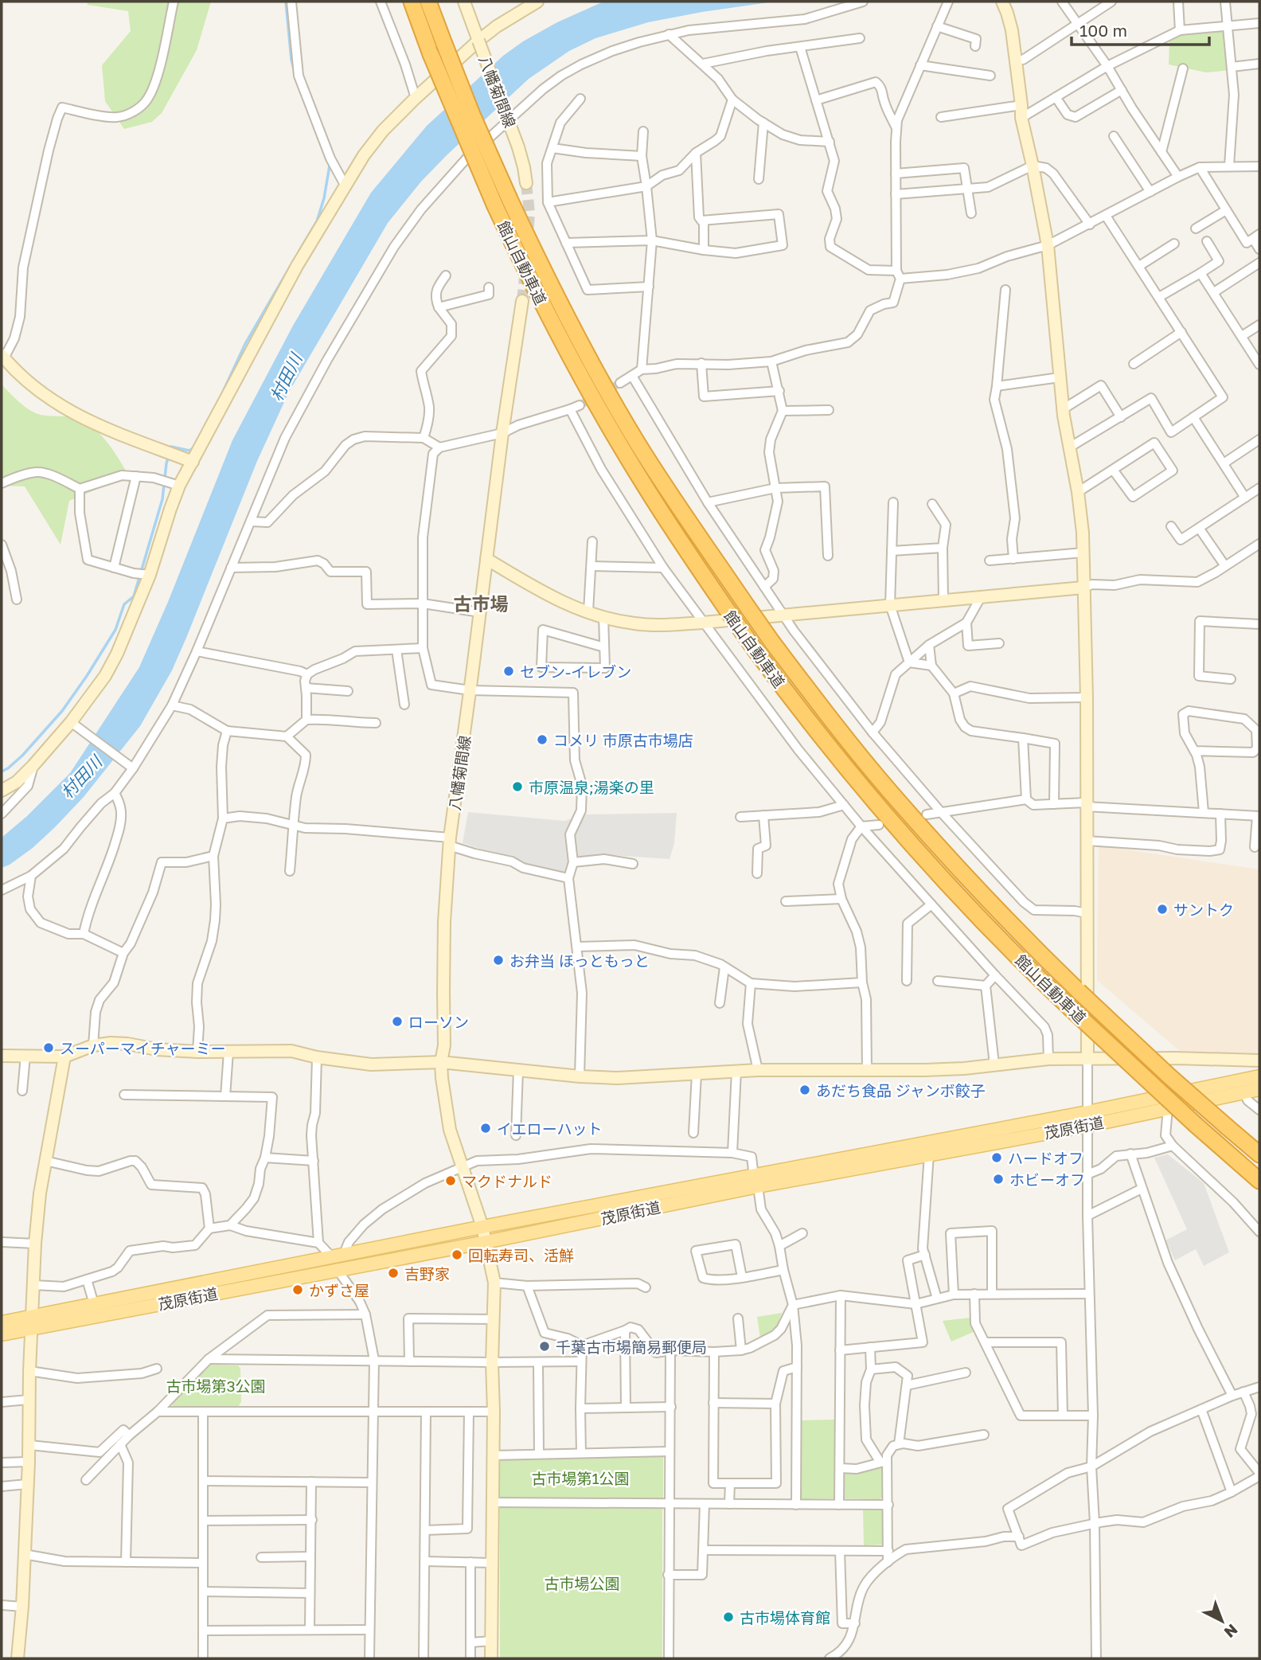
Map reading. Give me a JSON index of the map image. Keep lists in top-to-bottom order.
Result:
{
  "streets": {
    "highway": ["館山自動車道"],
    "main road": ["茂原街道"],
    "street": ["八幡菊間線"]
  },
  "crossings": [
    ["八幡菊間線", "茂原街道"]
  ],
  "districts": ["古市場"],
  "water": ["村田川"],
  "parks": ["古市場第3公園", "古市場第1公園", "古市場公園"],
  "places": [
    "セブン-イレブン",
    "コメリ 市原古市場店",
    "市原温泉;湯楽の里",
    "サントク",
    "お弁当 ほっともっと",
    "ローソン",
    "スーパーマイチャーミー",
    "あだち食品 ジャンボ餃子",
    "イエローハット",
    "ハードオフ",
    "ホビーオフ",
    "マクドナルド",
    "回転寿司、活鮮",
    "吉野家",
    "かずさ屋",
    "千葉古市場簡易郵便局",
    "古市場体育館"
  ],
  "scale_bar": "100 m",
  "north": "bottom right"
}
